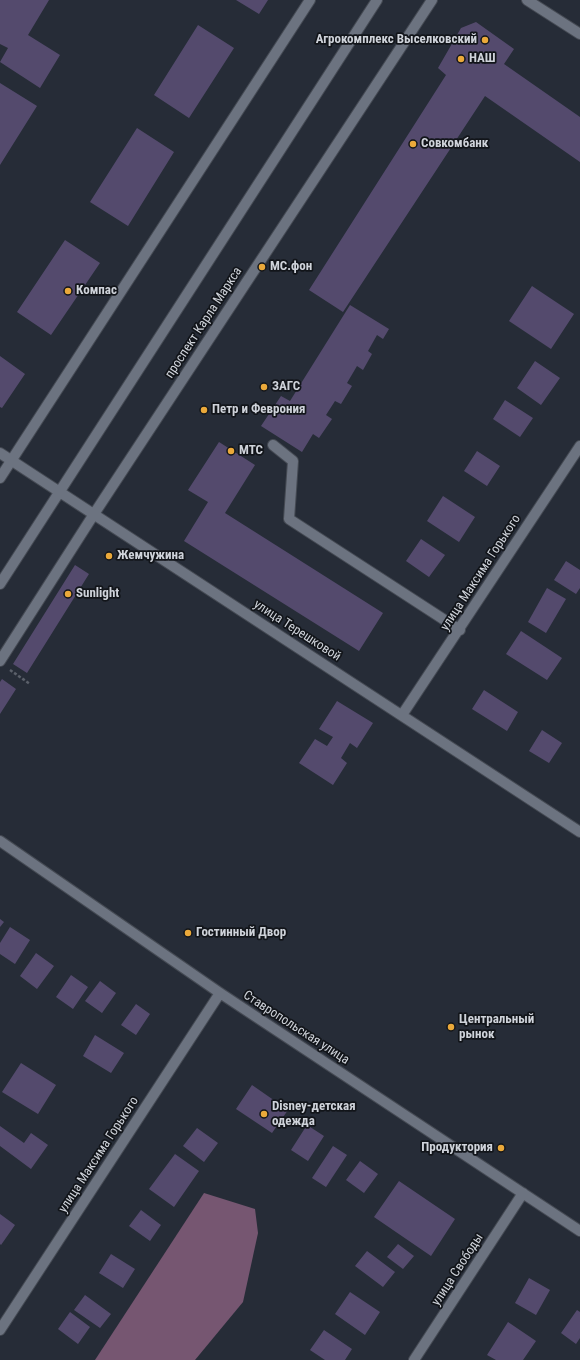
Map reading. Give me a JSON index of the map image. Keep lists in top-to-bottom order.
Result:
{
  "streets": {
    "street": [
      "проспект Карла Маркса",
      "улица Максима Горького",
      "улица Терешковой",
      "Ставропольская улица",
      "улица Свободы"
    ]
  },
  "crossings": [
    ["проспект Карла Маркса", "улица Терешковой"],
    ["улица Максима Горького", "улица Терешковой"],
    ["улица Максима Горького", "Ставропольская улица"],
    ["Ставропольская улица", "улица Свободы"]
  ],
  "places": [
    "Агрокомплекс Выселковский",
    "НАШ",
    "Совкомбанк",
    "МС.фон",
    "Компас",
    "ЗАГС",
    "Петр и Феврония",
    "МТС",
    "Жемчужина",
    "Sunlight",
    "Гостинный Двор",
    "Центральный рынок",
    "Disney-детская одежда",
    "Продуктория"
  ]
}
